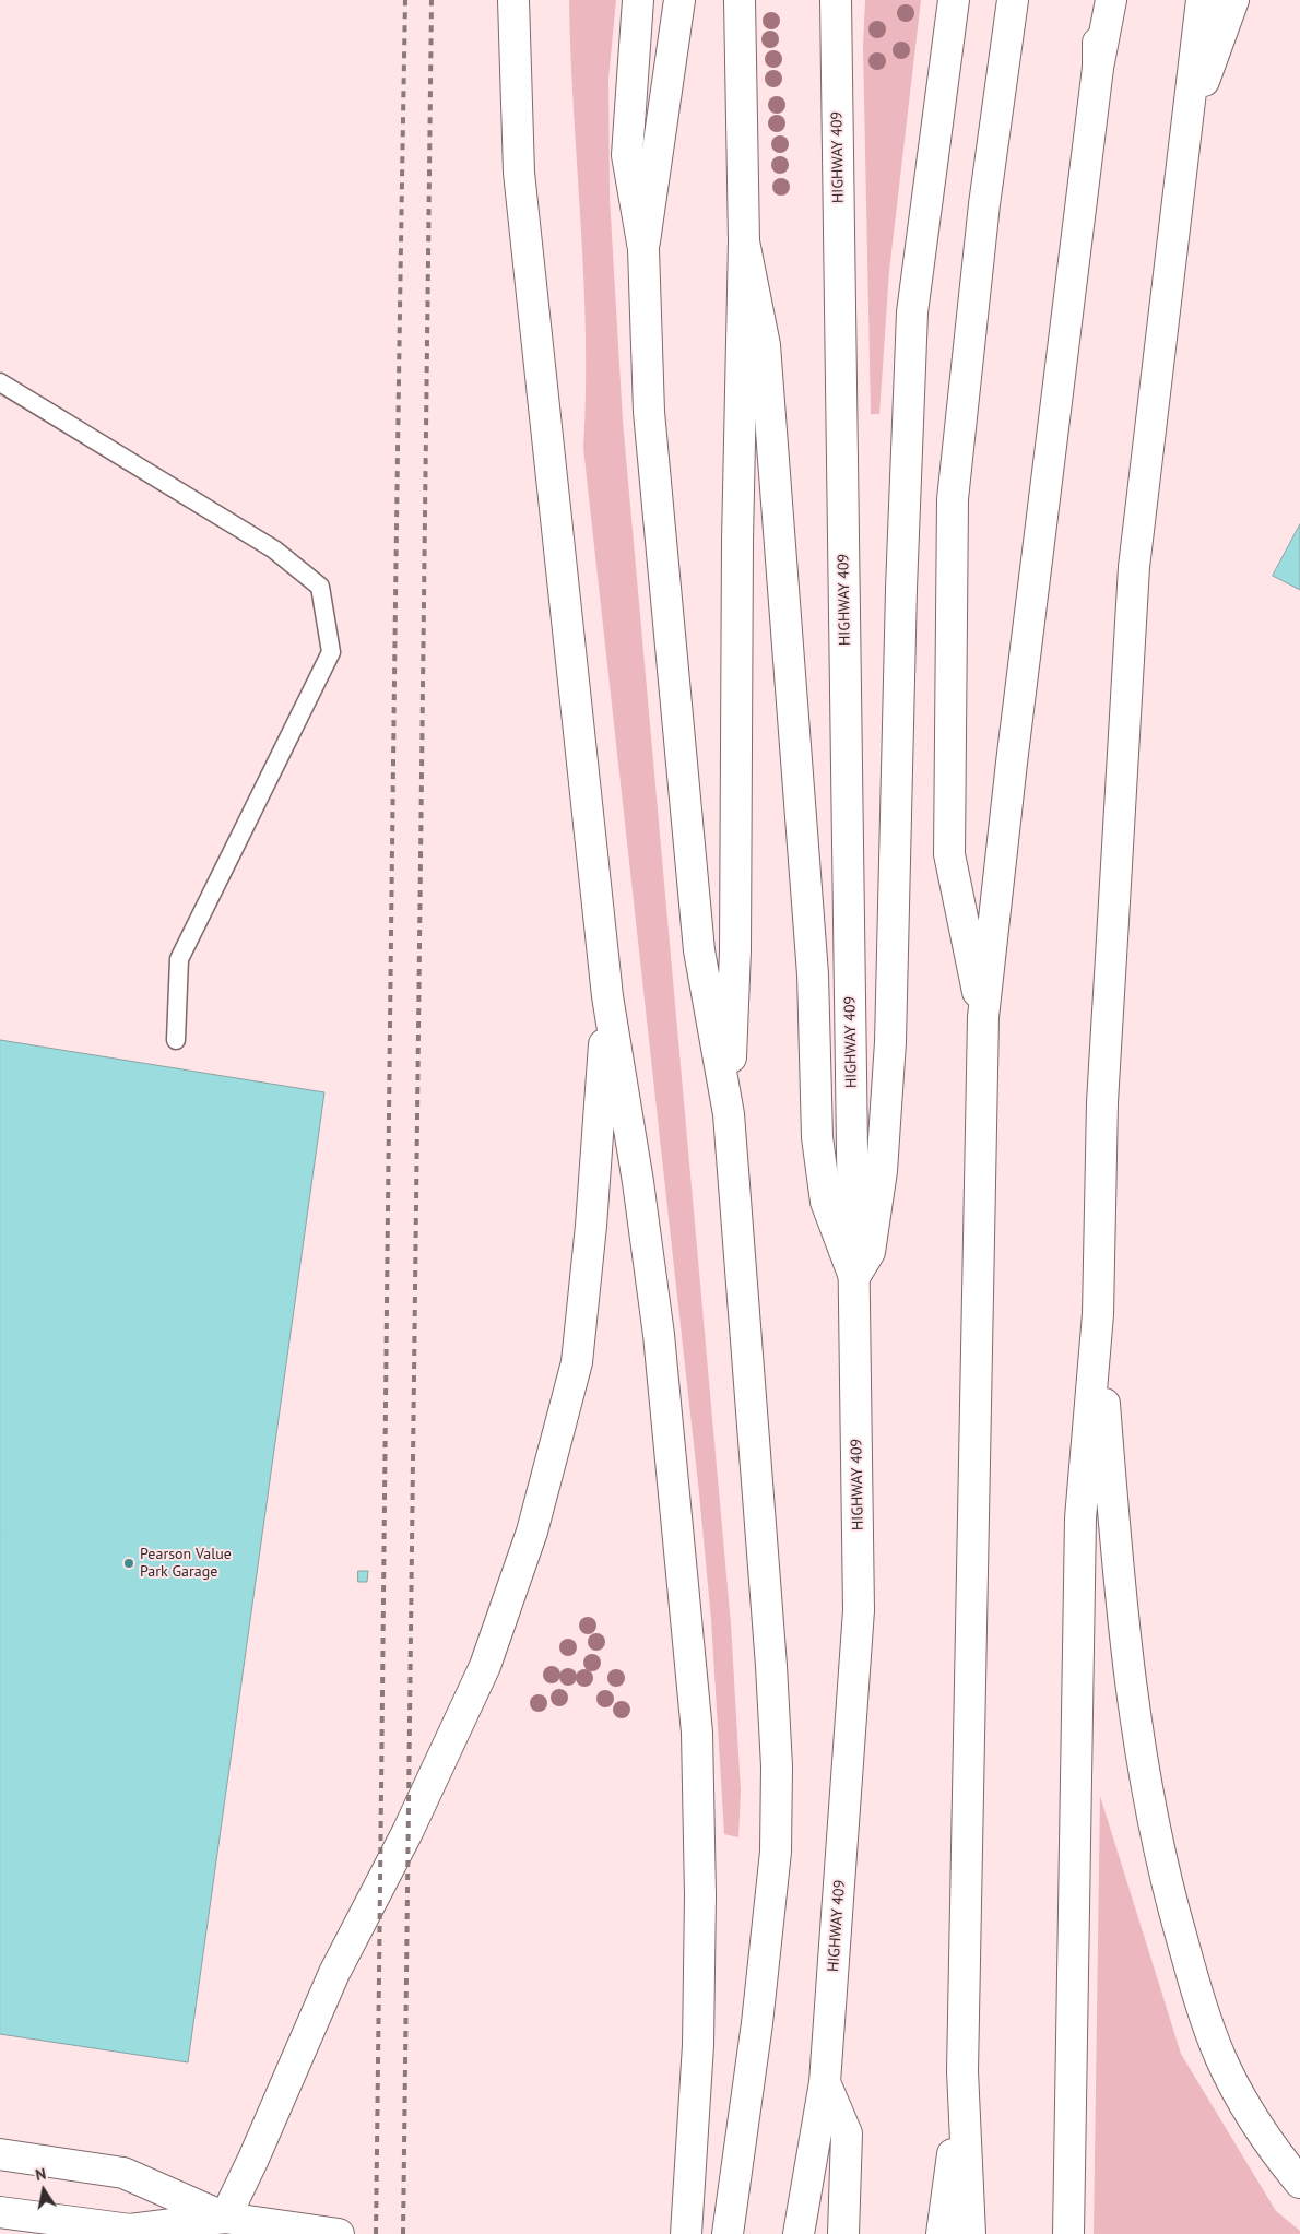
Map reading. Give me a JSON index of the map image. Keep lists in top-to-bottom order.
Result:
{
  "streets": {
    "main road": ["HIGHWAY 409"]
  },
  "places": ["Pearson Value Park Garage"],
  "north": "top"
}
